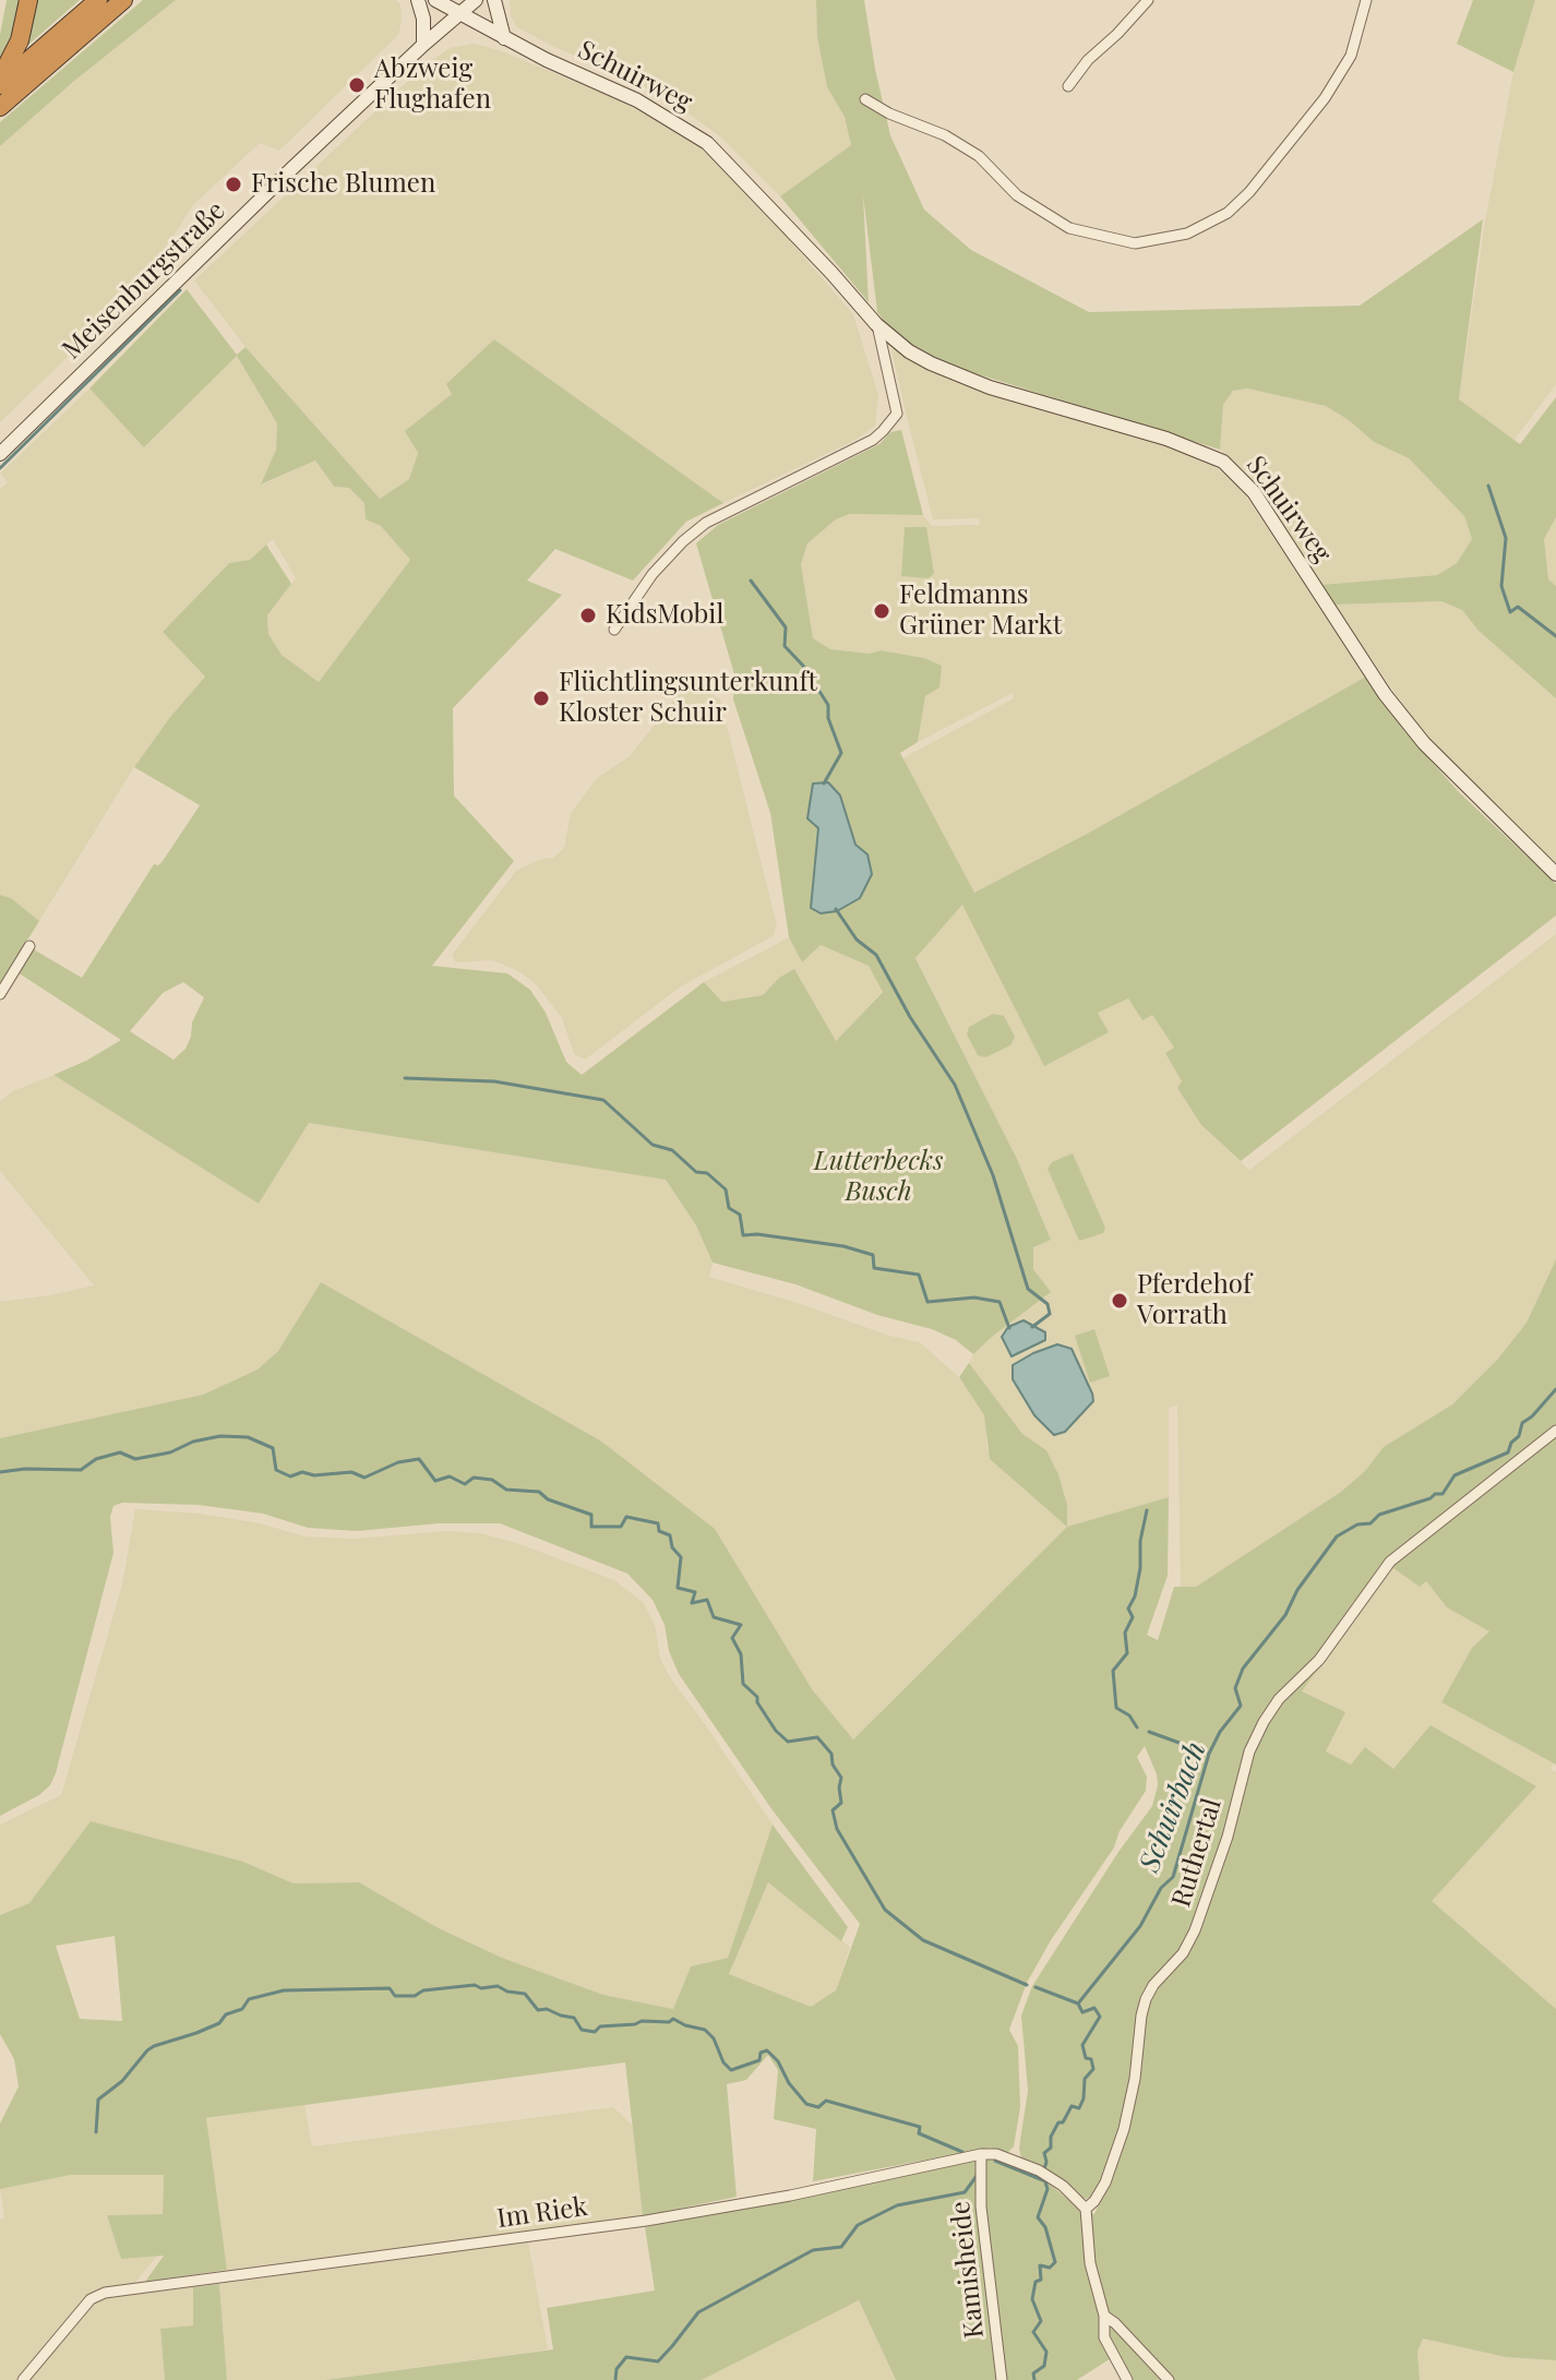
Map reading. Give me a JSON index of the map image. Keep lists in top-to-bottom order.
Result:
{
  "streets": {
    "main road": ["Schuirweg", "Meisenburgstraße"],
    "street": ["Ruthertal", "Im Riek", "Kamisheide"]
  },
  "crossings": [
    ["Schuirweg", "Meisenburgstraße"],
    ["Ruthertal", "Im Riek"],
    ["Im Riek", "Kamisheide"]
  ],
  "water": ["Schuirbach"],
  "parks": ["Lutterbecks Busch"],
  "places": [
    "Abzweig Flughafen",
    "Frische Blumen",
    "Feldmanns Grüner Markt",
    "KidsMobil",
    "Flüchtlingsunterkunft Kloster Schuir",
    "Pferdehof Vorrath"
  ]
}
